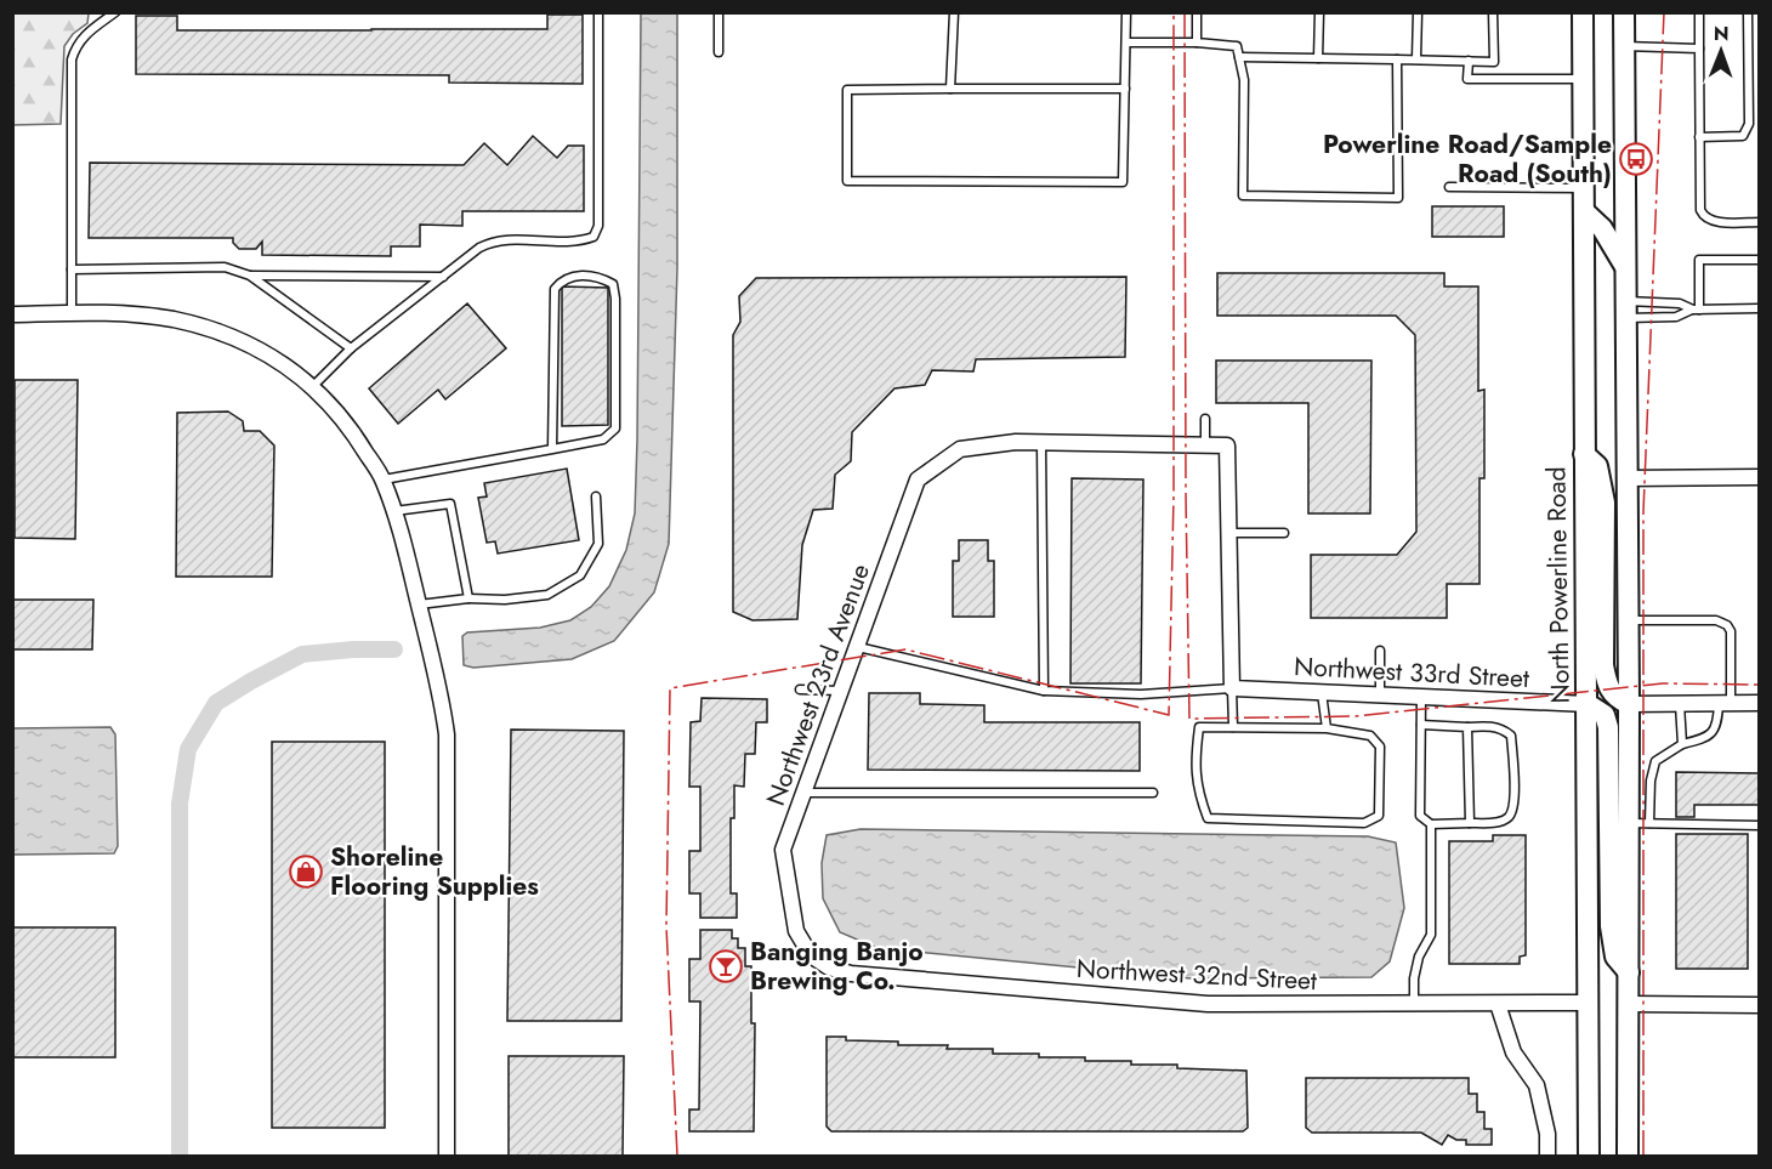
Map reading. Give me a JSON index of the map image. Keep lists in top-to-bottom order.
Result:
{
  "streets": {
    "main road": ["North Powerline Road"],
    "street": ["Northwest 33rd Street", "Northwest 23rd Avenue", "Northwest 32nd Street"]
  },
  "crossings": [
    ["North Powerline Road", "Northwest 33rd Street"],
    ["North Powerline Road", "Northwest 32nd Street"],
    ["Northwest 23rd Avenue", "Northwest 32nd Street"]
  ],
  "places": {
    "bus stop": ["Powerline Road/Sample Road (South)"],
    "shop": ["Shoreline Flooring Supplies"],
    "bar": ["Banging Banjo Brewing Co."]
  },
  "north": "top"
}
